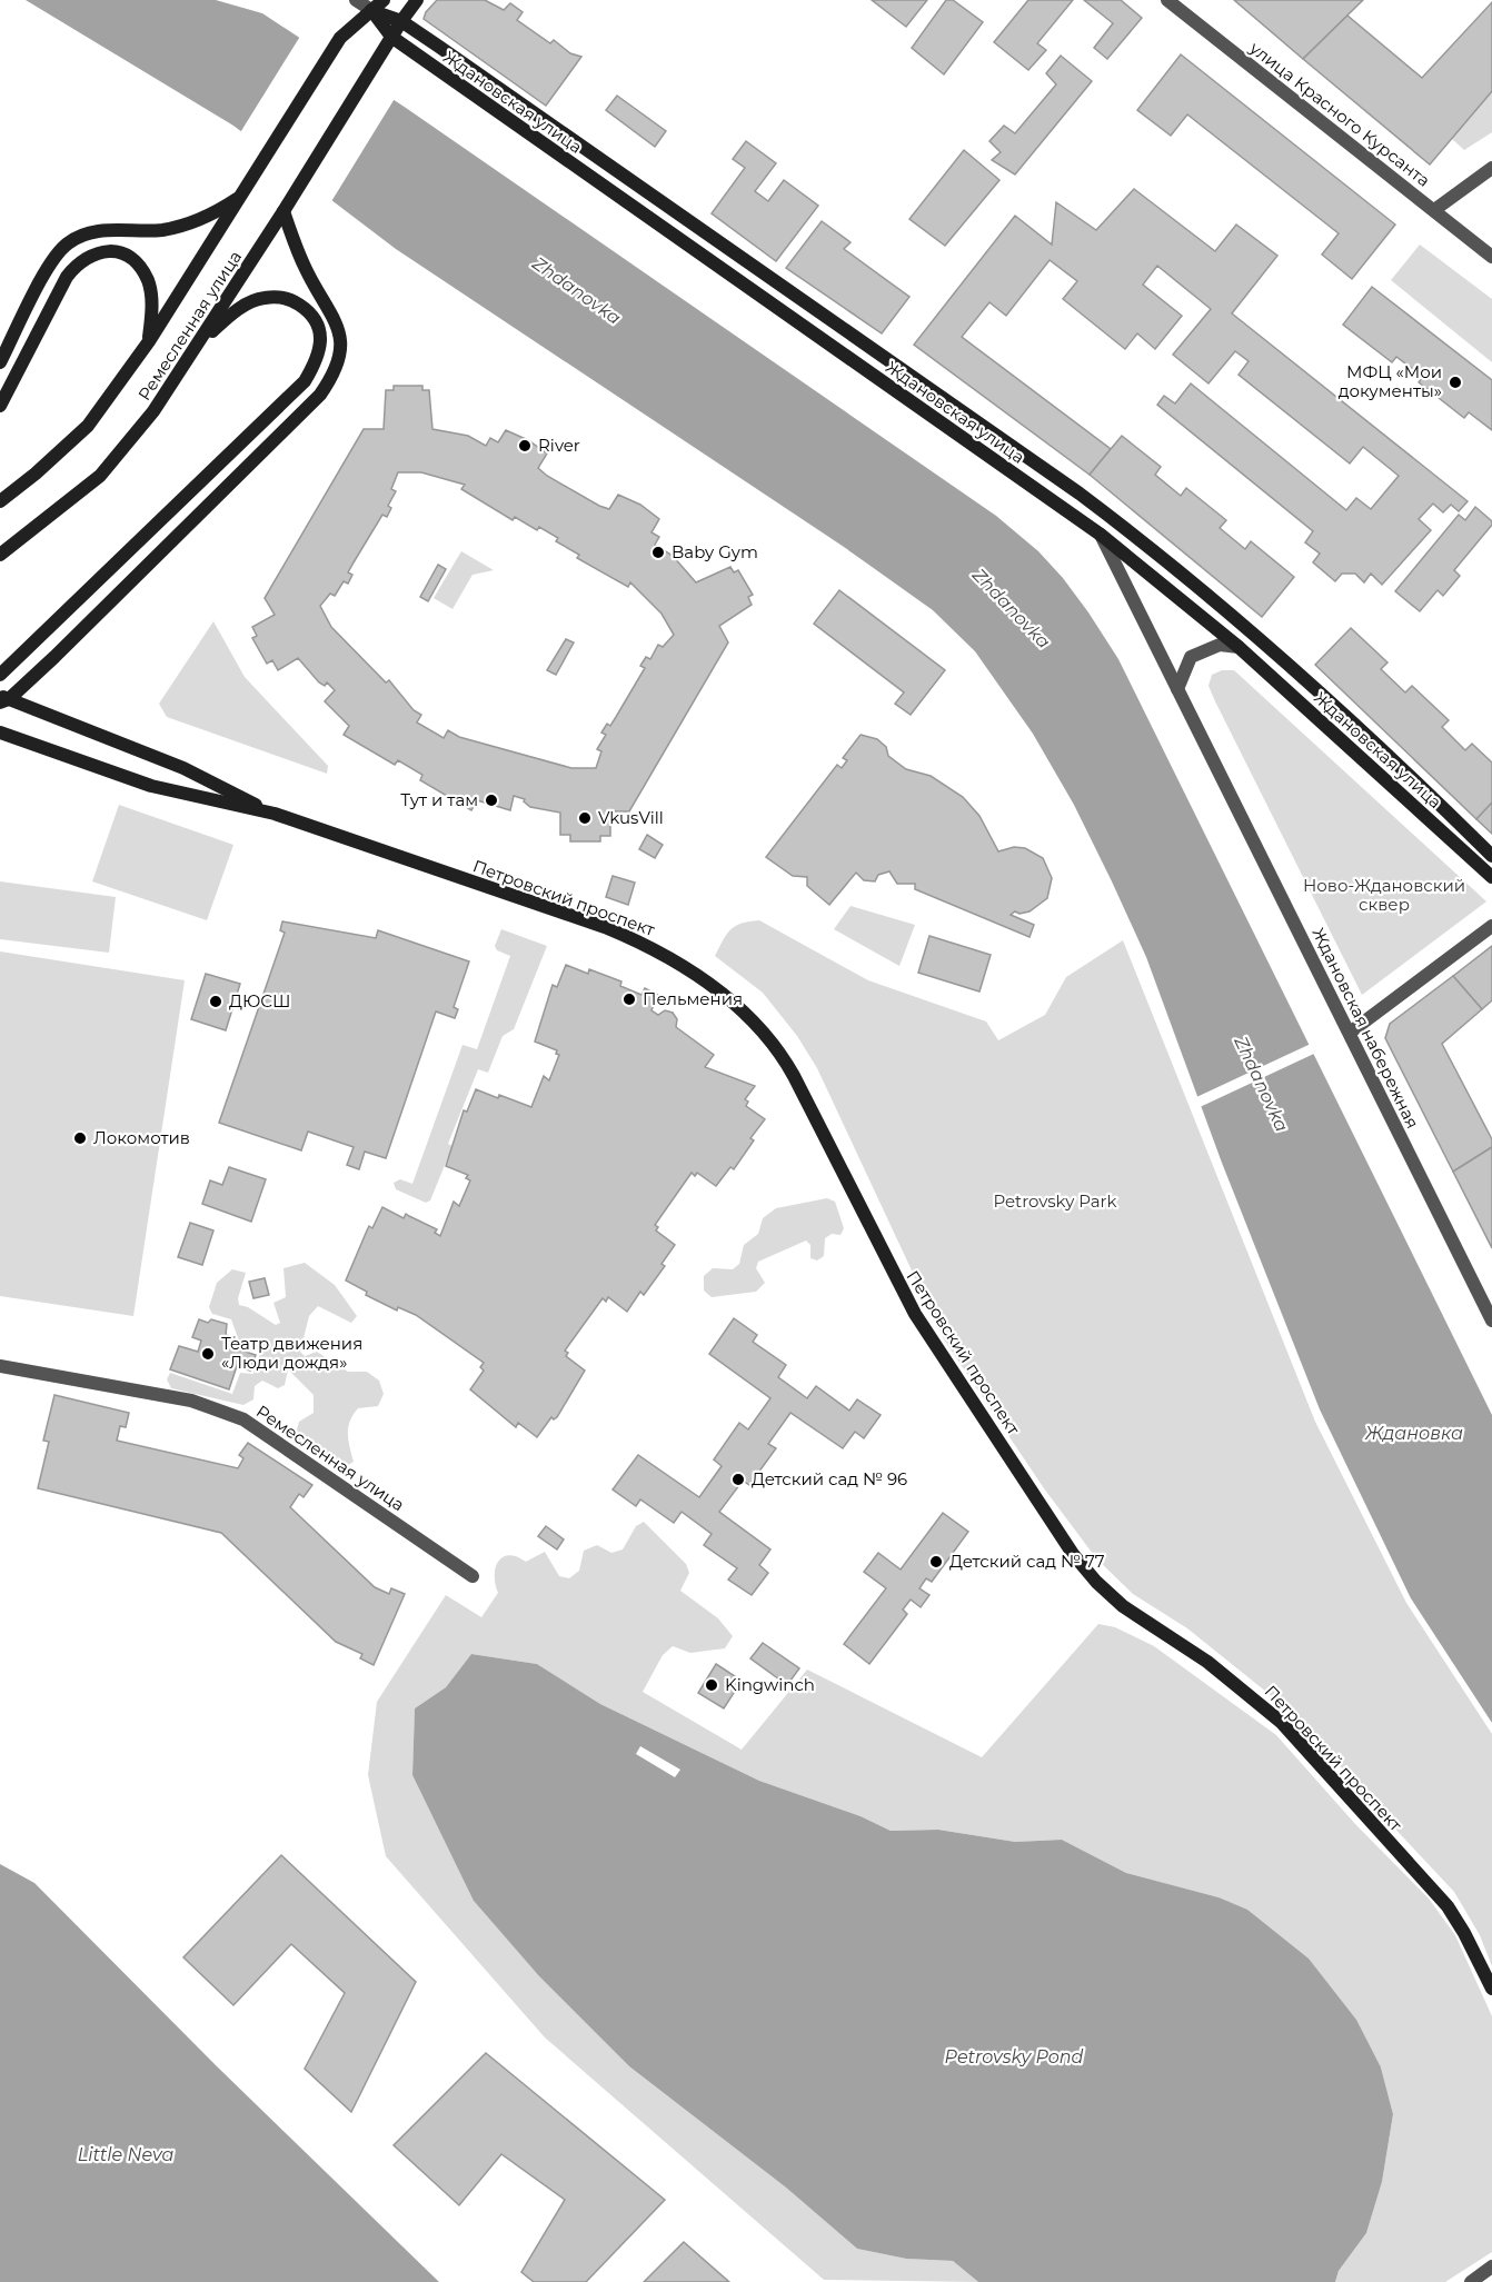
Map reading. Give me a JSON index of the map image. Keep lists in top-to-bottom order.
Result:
{
  "streets": {
    "street": [
      "Ждановская улица",
      "улица Красного Курсанта",
      "Ремесленная улица",
      "Петровский проспект",
      "Ждановская набережная"
    ]
  },
  "crossings": [
    ["Ждановская улица", "Ремесленная улица"],
    ["Ждановская улица", "Ждановская набережная"]
  ],
  "water": [
    "Zhdanovka",
    "Ждановка",
    "Petrovsky Pond",
    "Little Neva"
  ],
  "parks": ["Ново-Ждановский сквер", "Petrovsky Park"],
  "places": [
    "МФЦ «Мои документы»",
    "River",
    "Baby Gym",
    "Тут и там",
    "VkusVill",
    "Пельмения",
    "ДЮСШ",
    "Локомотив",
    "Театр движения «Люди дождя»",
    "Детский сад № 96",
    "Детский сад № 77",
    "Kingwinch"
  ]
}
